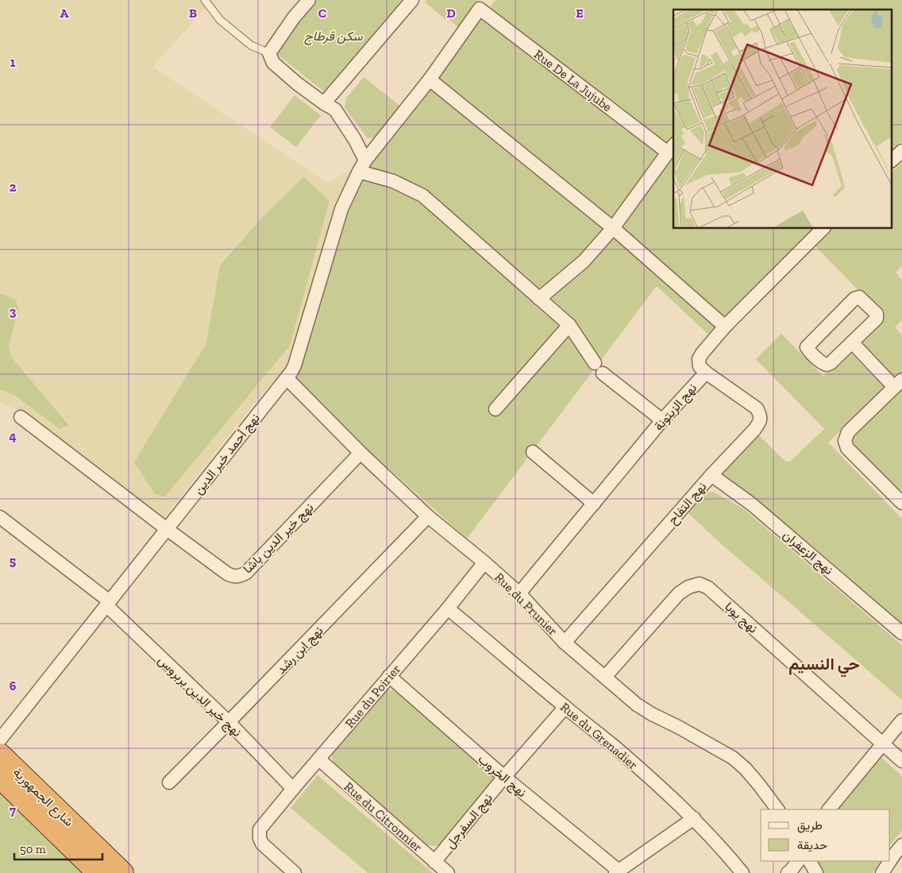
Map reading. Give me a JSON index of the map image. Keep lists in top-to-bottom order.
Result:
{
  "streets": {
    "highway": ["شارع الجمهورية"],
    "street": [
      "Rue De La Jujube",
      "نهج الزيتونة",
      "نهج أحمد خير الدين",
      "نهج التفاح",
      "نهج خير الدين باشا",
      "نهج الزعفران",
      "Rue du Prunier",
      "نهج يوبا",
      "نهج ابن رشد",
      "نهج خير الدين بربروس",
      "Rue du Poirier",
      "Rue du Grenadier",
      "نهج الخروب",
      "Rue du Citronnier",
      "نهج السفرجل"
    ]
  },
  "crossings": [
    ["Rue De La Jujube", "نهج أحمد خير الدين"],
    ["نهج الزيتونة", "نهج التفاح"],
    ["نهج الزيتونة", "Rue du Prunier"],
    ["نهج أحمد خير الدين", "نهج خير الدين باشا"],
    ["نهج أحمد خير الدين", "Rue du Prunier"],
    ["نهج أحمد خير الدين", "نهج خير الدين بربروس"],
    ["نهج التفاح", "نهج الزعفران"],
    ["نهج التفاح", "Rue du Prunier"],
    ["نهج خير الدين باشا", "Rue du Prunier"],
    ["Rue du Prunier", "نهج يوبا"],
    ["Rue du Prunier", "نهج ابن رشد"],
    ["Rue du Prunier", "Rue du Poirier"],
    ["نهج ابن رشد", "نهج خير الدين بربروس"],
    ["نهج خير الدين بربروس", "Rue du Poirier"],
    ["Rue du Poirier", "Rue du Grenadier"],
    ["Rue du Poirier", "نهج الخروب"],
    ["Rue du Poirier", "Rue du Citronnier"],
    ["Rue du Grenadier", "نهج السفرجل"],
    ["نهج الخروب", "نهج السفرجل"],
    ["Rue du Citronnier", "نهج السفرجل"]
  ],
  "districts": ["حي النسيم"],
  "parks": ["سكن قرطاج"],
  "legend": ["طريق", "حديقة"],
  "scale_bar": "50 m",
  "grid": {
    "columns": [
      "A",
      "B",
      "C",
      "D",
      "E"
    ],
    "rows": [
      "1",
      "2",
      "3",
      "4",
      "5",
      "6",
      "7"
    ]
  }
}
